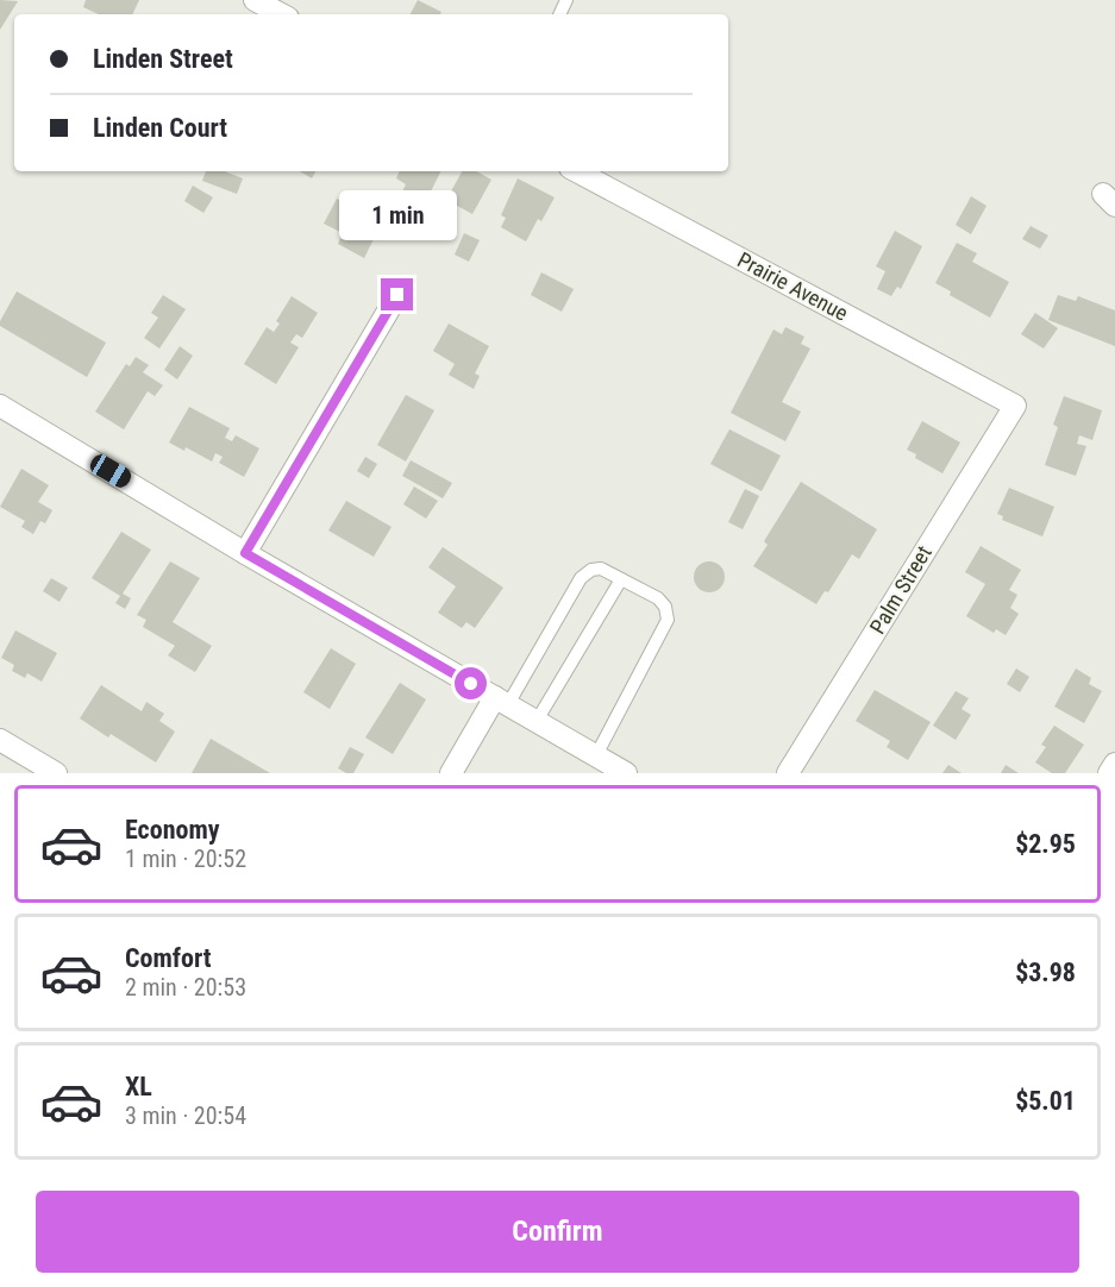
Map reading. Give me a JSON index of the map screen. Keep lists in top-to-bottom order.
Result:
{
  "streets": {
    "street": ["Prairie Avenue", "Palm Street"]
  },
  "crossings": [
    ["Prairie Avenue", "Palm Street"]
  ],
  "page": {
    "banner": ["Linden Street", "Linden Court"],
    "bubble": "1 min",
    "list": [
      {
        "name": "Economy",
        "note": "1 min · 20:52",
        "value": "$2.95"
      },
      {
        "name": "Comfort",
        "note": "2 min · 20:53",
        "value": "$3.98"
      },
      {
        "name": "XL",
        "note": "3 min · 20:54",
        "value": "$5.01"
      }
    ],
    "buttons": "Confirm"
  }
}
